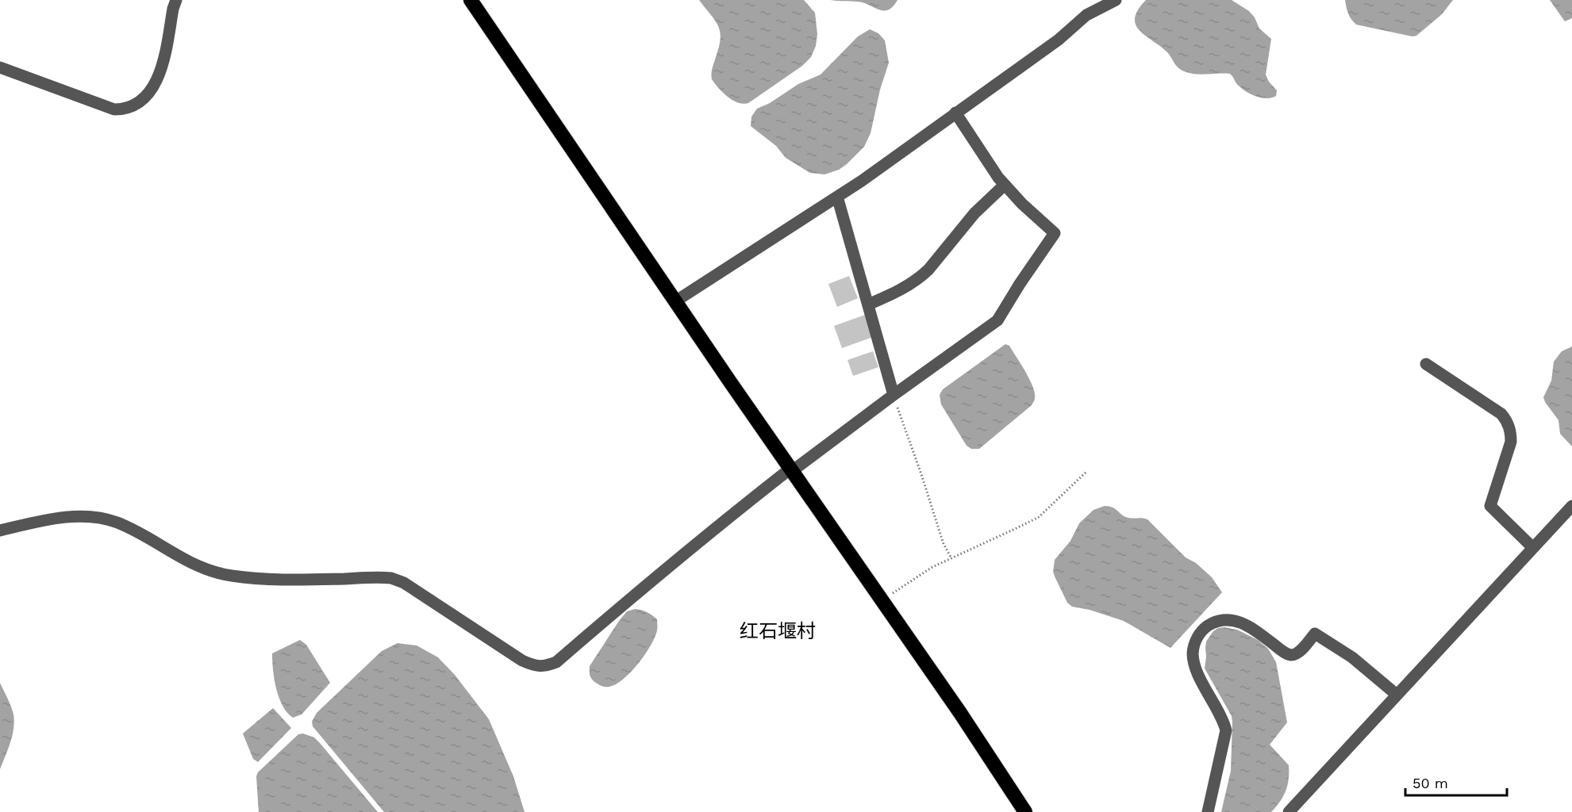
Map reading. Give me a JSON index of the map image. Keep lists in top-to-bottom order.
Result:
{
  "districts": ["红石堰村"],
  "scale_bar": "50 m"
}
